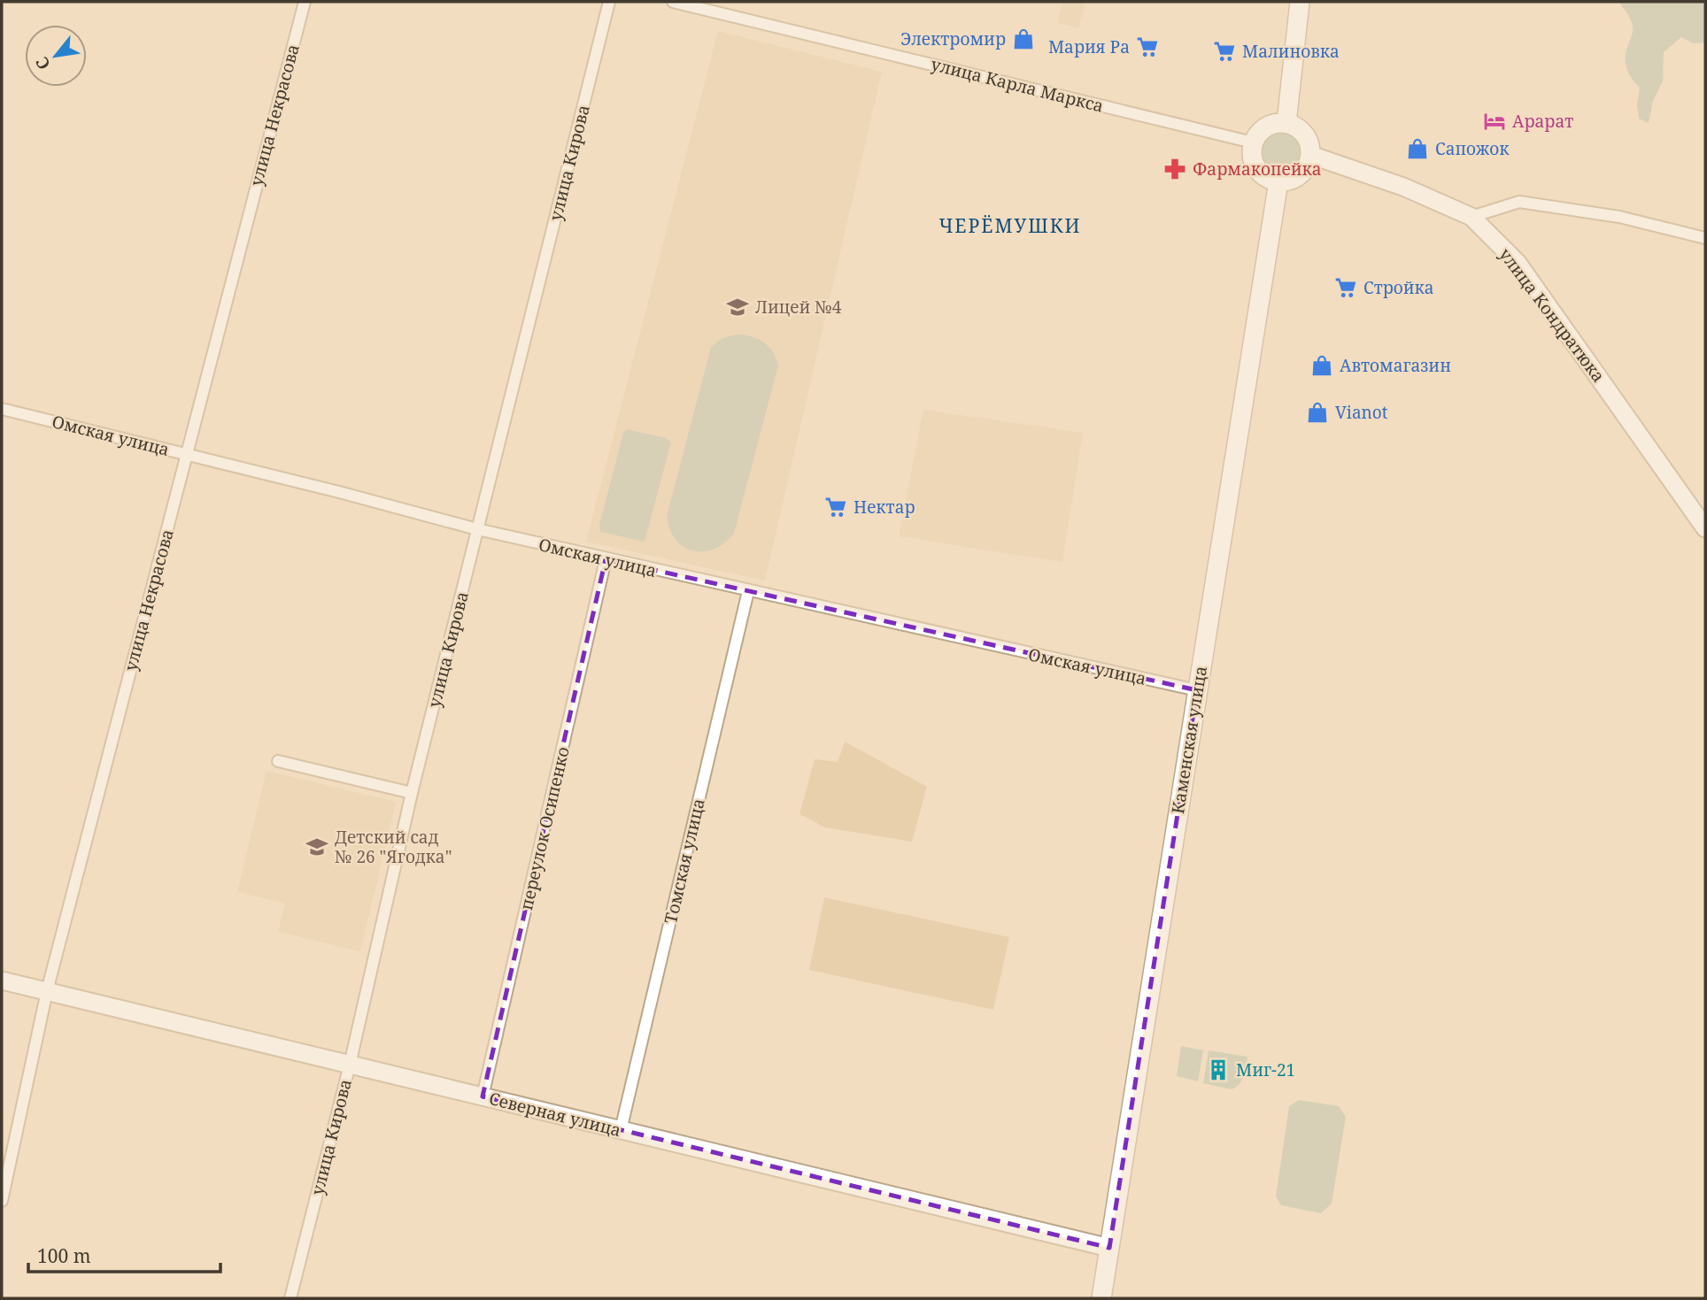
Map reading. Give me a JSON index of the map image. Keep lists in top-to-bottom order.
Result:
{
  "streets": {
    "main road": ["Каменская улица"],
    "street": [
      "улица Карла Маркса",
      "улица Некрасова",
      "улица Кирова",
      "улица Кондратюка",
      "Омская улица",
      "переулок Осипенко",
      "Томская улица",
      "Северная улица"
    ]
  },
  "crossings": [
    ["улица Карла Маркса", "улица Кондратюка"],
    ["улица Карла Маркса", "Каменская улица"],
    ["улица Некрасова", "Омская улица"],
    ["улица Некрасова", "Северная улица"],
    ["улица Кирова", "Омская улица"],
    ["улица Кирова", "Северная улица"],
    ["улица Кондратюка", "Каменская улица"],
    ["Омская улица", "Каменская улица"],
    ["Омская улица", "переулок Осипенко"],
    ["Омская улица", "Томская улица"],
    ["Каменская улица", "Северная улица"],
    ["переулок Осипенко", "Северная улица"],
    ["Томская улица", "Северная улица"]
  ],
  "districts": ["ЧЕРЁМУШКИ"],
  "places": {
    "shop": [
      "Электромир",
      "Сапожок",
      "Автомагазин",
      "Vianot"
    ],
    "supermarket": [
      "Мария Ра",
      "Малиновка",
      "Стройка",
      "Нектар"
    ],
    "hotel": ["Арарат"],
    "pharmacy": ["Фармакопейка"],
    "school or university": ["Лицей №4", "Детский сад № 26 \"Ягодка\""],
    "building": ["Миг-21"]
  },
  "scale_bar": "100 m",
  "north": "bottom left"
}
